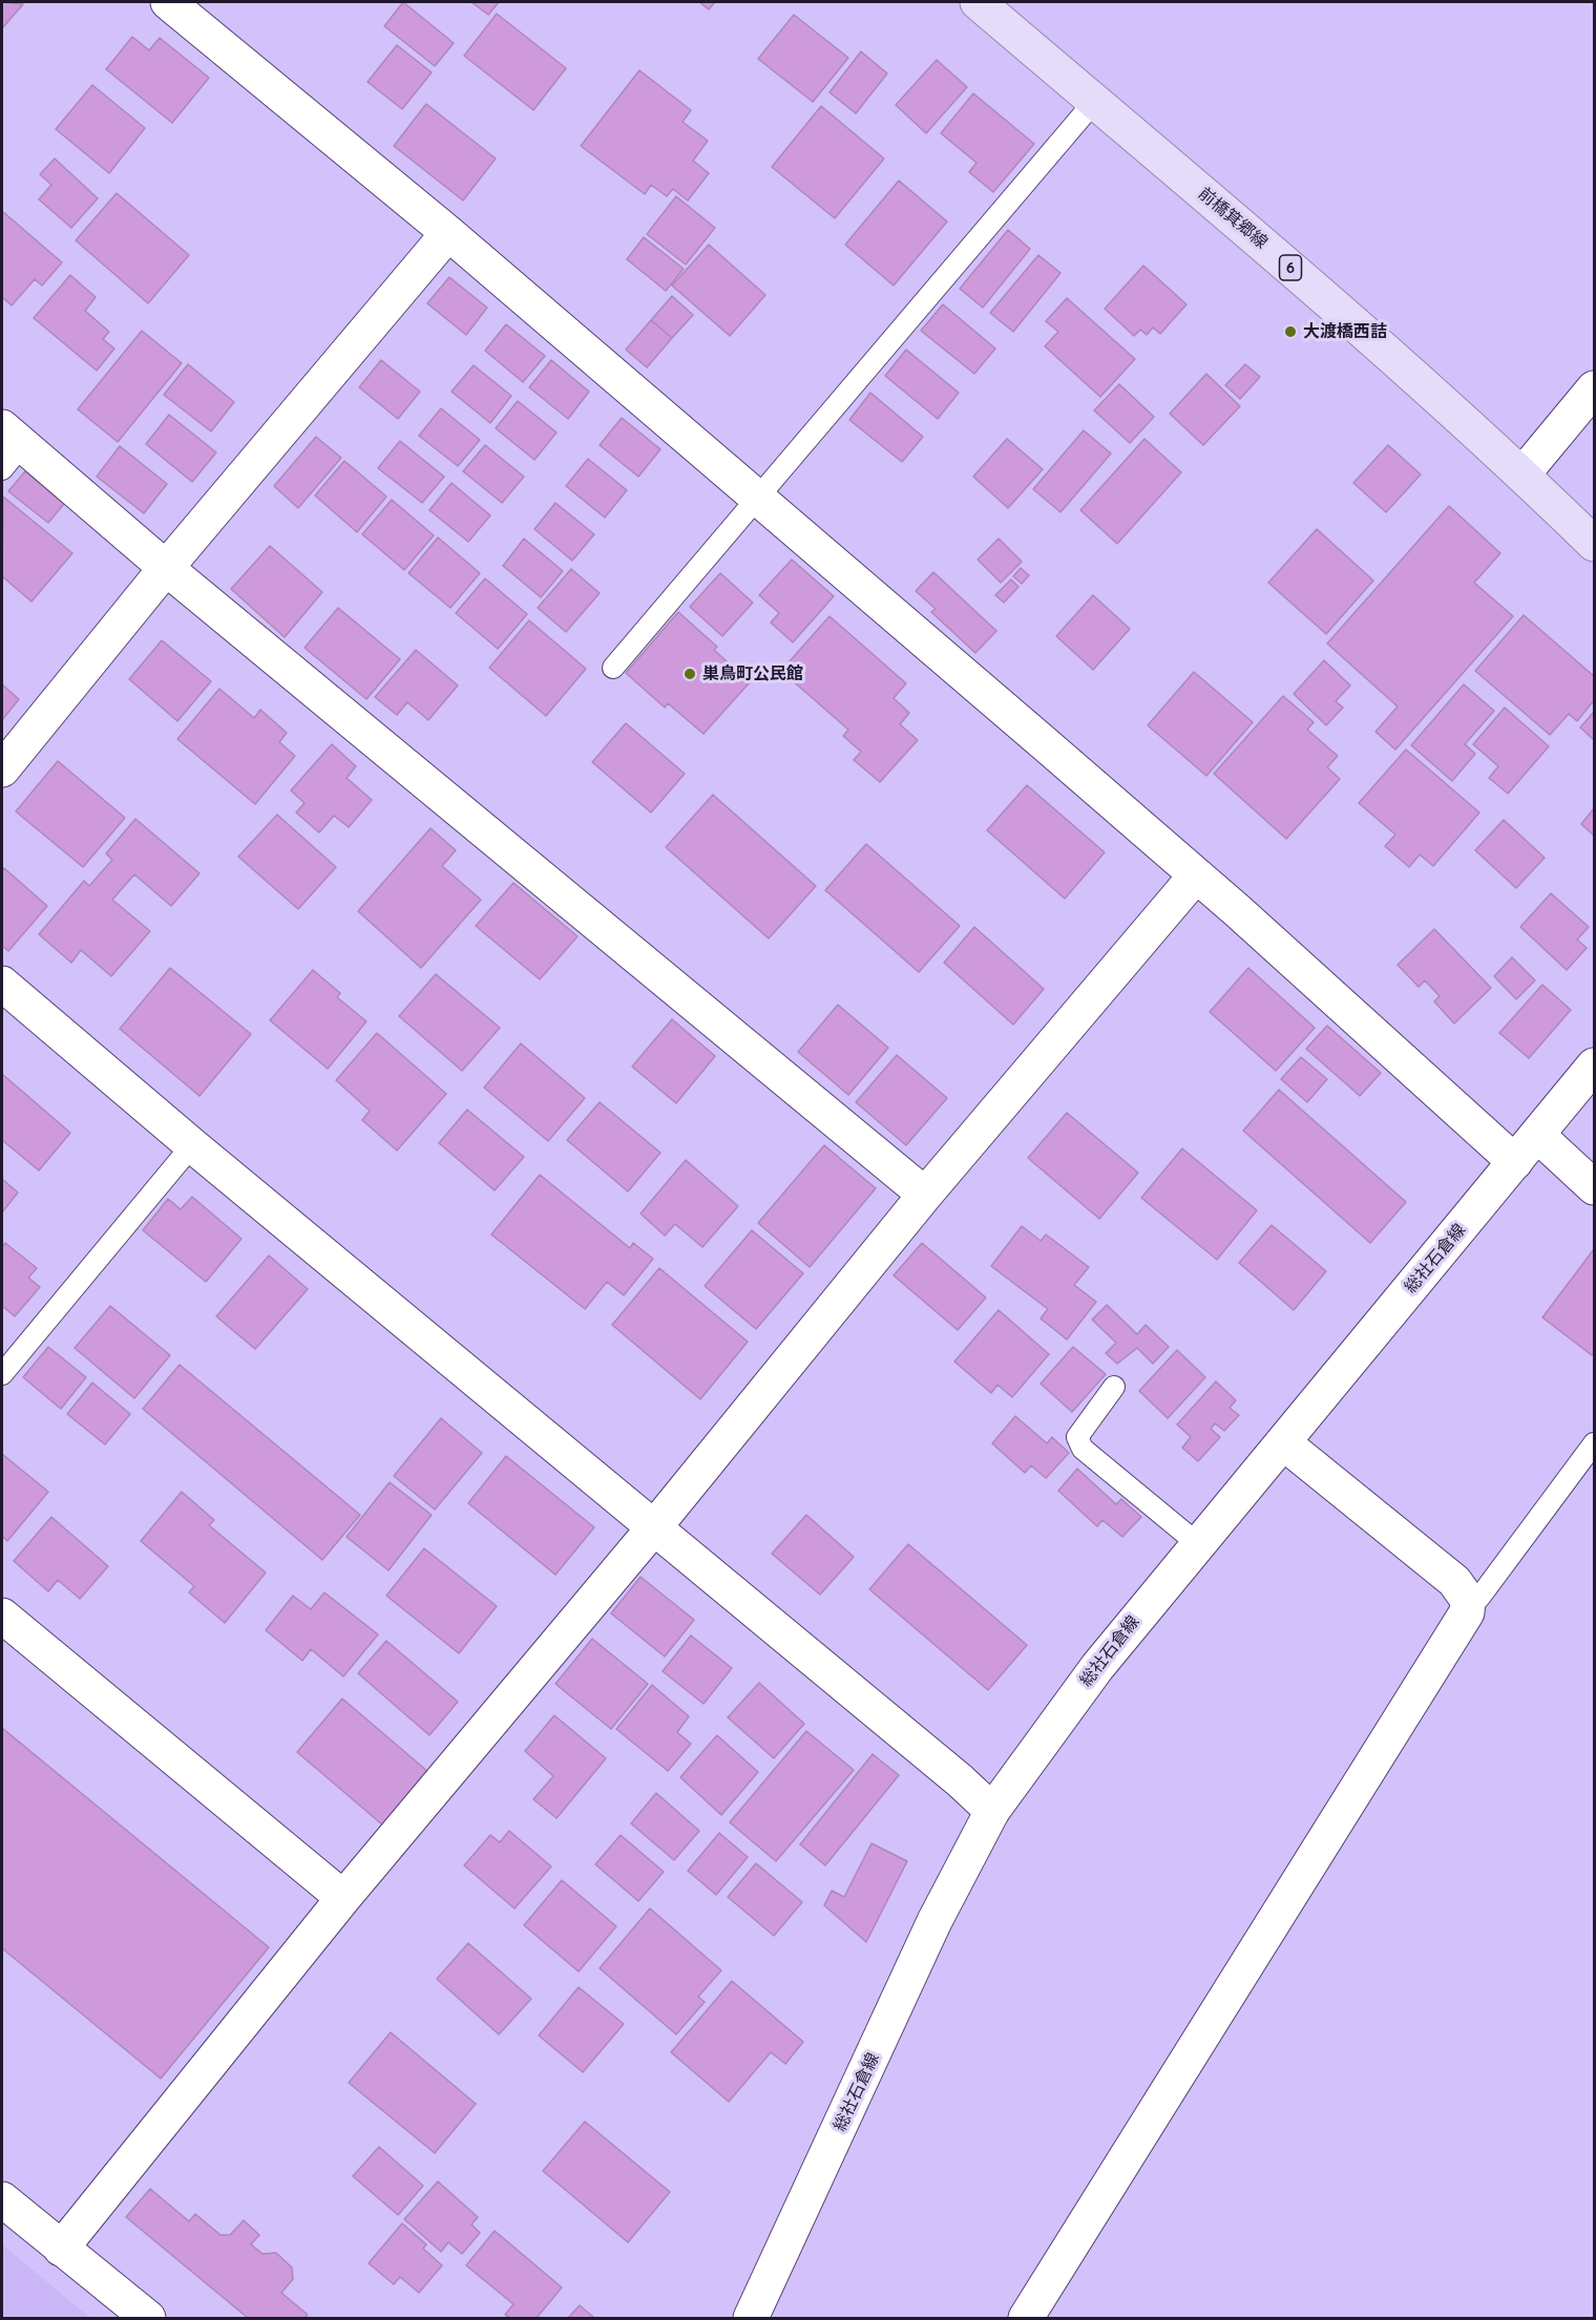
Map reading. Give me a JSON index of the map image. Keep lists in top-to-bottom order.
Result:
{
  "streets": {
    "main road": ["前橋箕郷線", "6"],
    "street": ["総社石倉線"]
  },
  "places": ["大渡橋西詰", "巣鳥町公民館"]
}
